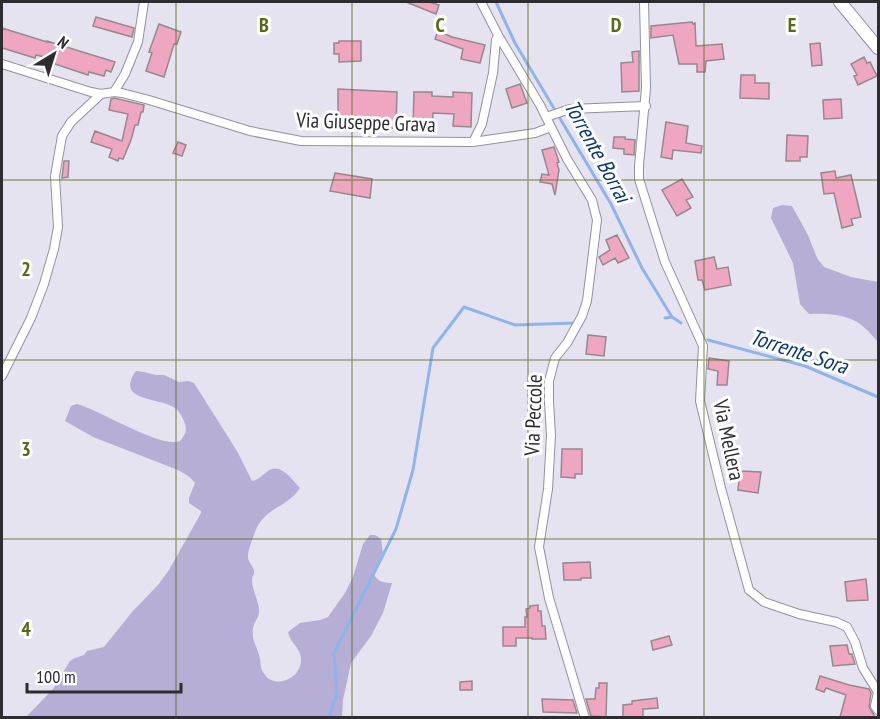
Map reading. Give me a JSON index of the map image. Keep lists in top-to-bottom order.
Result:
{
  "streets": {
    "street": ["Via Giuseppe Grava", "Via Peccole", "Via Mellera"]
  },
  "crossings": [
    ["Via Giuseppe Grava", "Via Peccole"]
  ],
  "water": ["Torrente Borrai", "Torrente Sora"],
  "scale_bar": "100 m",
  "north": "top right",
  "grid": {
    "columns": [
      "B",
      "C",
      "D",
      "E"
    ],
    "rows": ["2", "3", "4"]
  }
}
